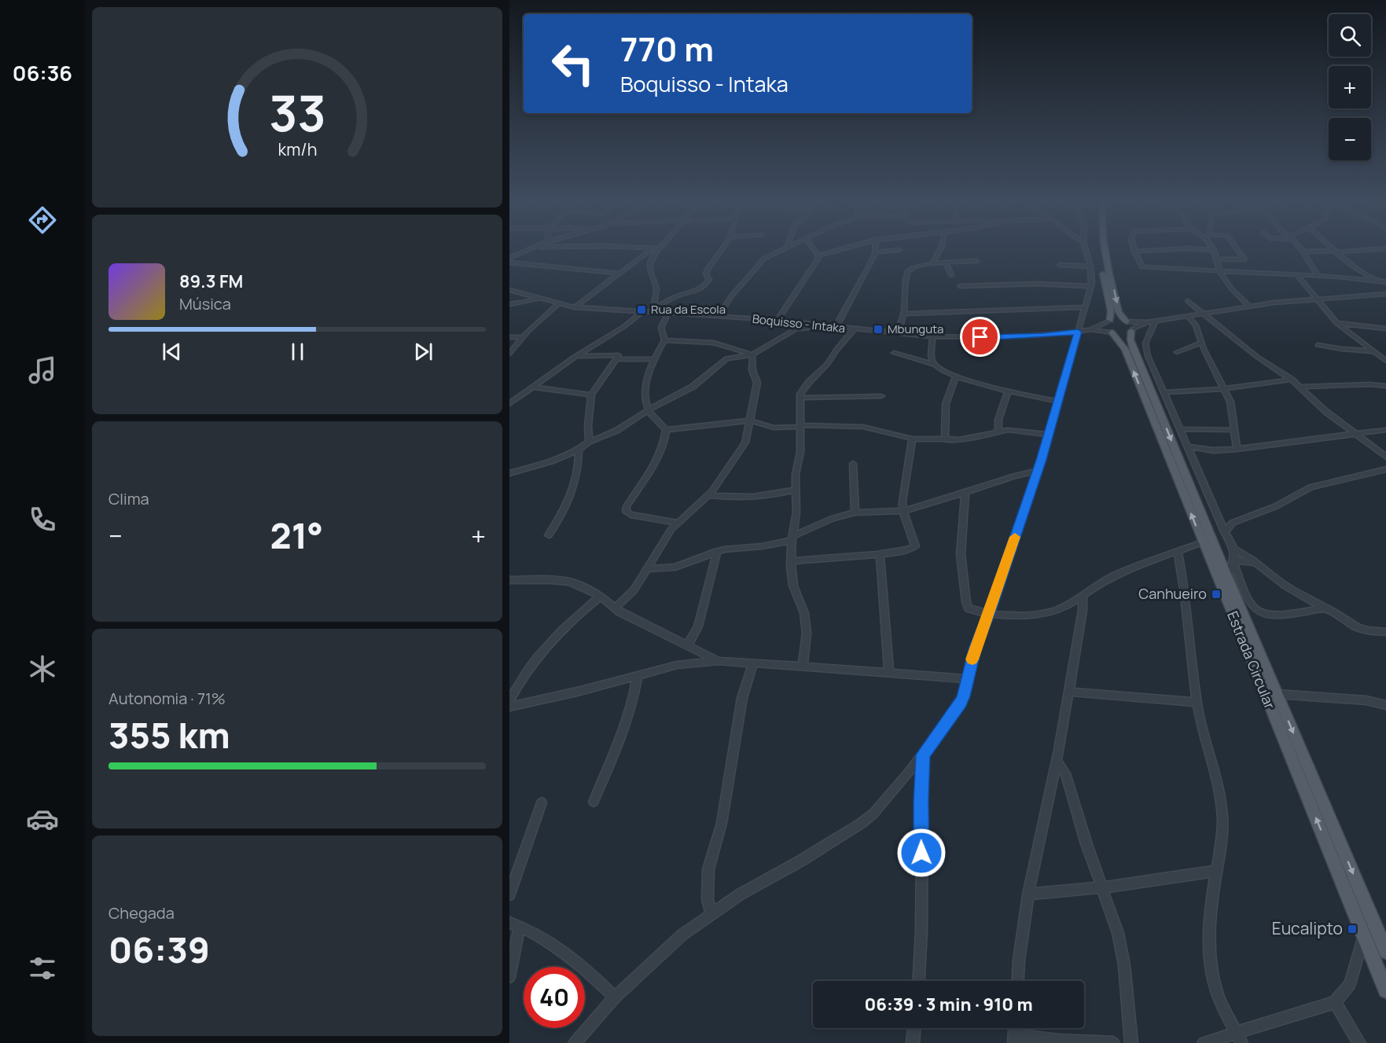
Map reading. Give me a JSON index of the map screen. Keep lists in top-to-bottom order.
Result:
{
  "streets": {
    "main road": ["Estrada Circular"],
    "street": ["Boquisso - Intaka"]
  },
  "places": {
    "transit": [
      "Rua da Escola",
      "Mbunguta",
      "Canhueiro",
      "Eucalipto"
    ]
  },
  "page": {
    "tabs": "06:36",
    "map_buttons": ["+", "−"],
    "turn": ["770 m", "Boquisso - Intaka"],
    "song": ["89.3 FM", "Música"],
    "tile": [
      "Clima",
      ["Autonomia · 71%", "355 km"],
      ["Chegada", "06:39"]
    ],
    "heat": ["−", "21°", "+"],
    "limit": "40",
    "trip": "06:39 · 3 min · 910 m",
    "gauge": ["33", "km/h"]
  }
}
